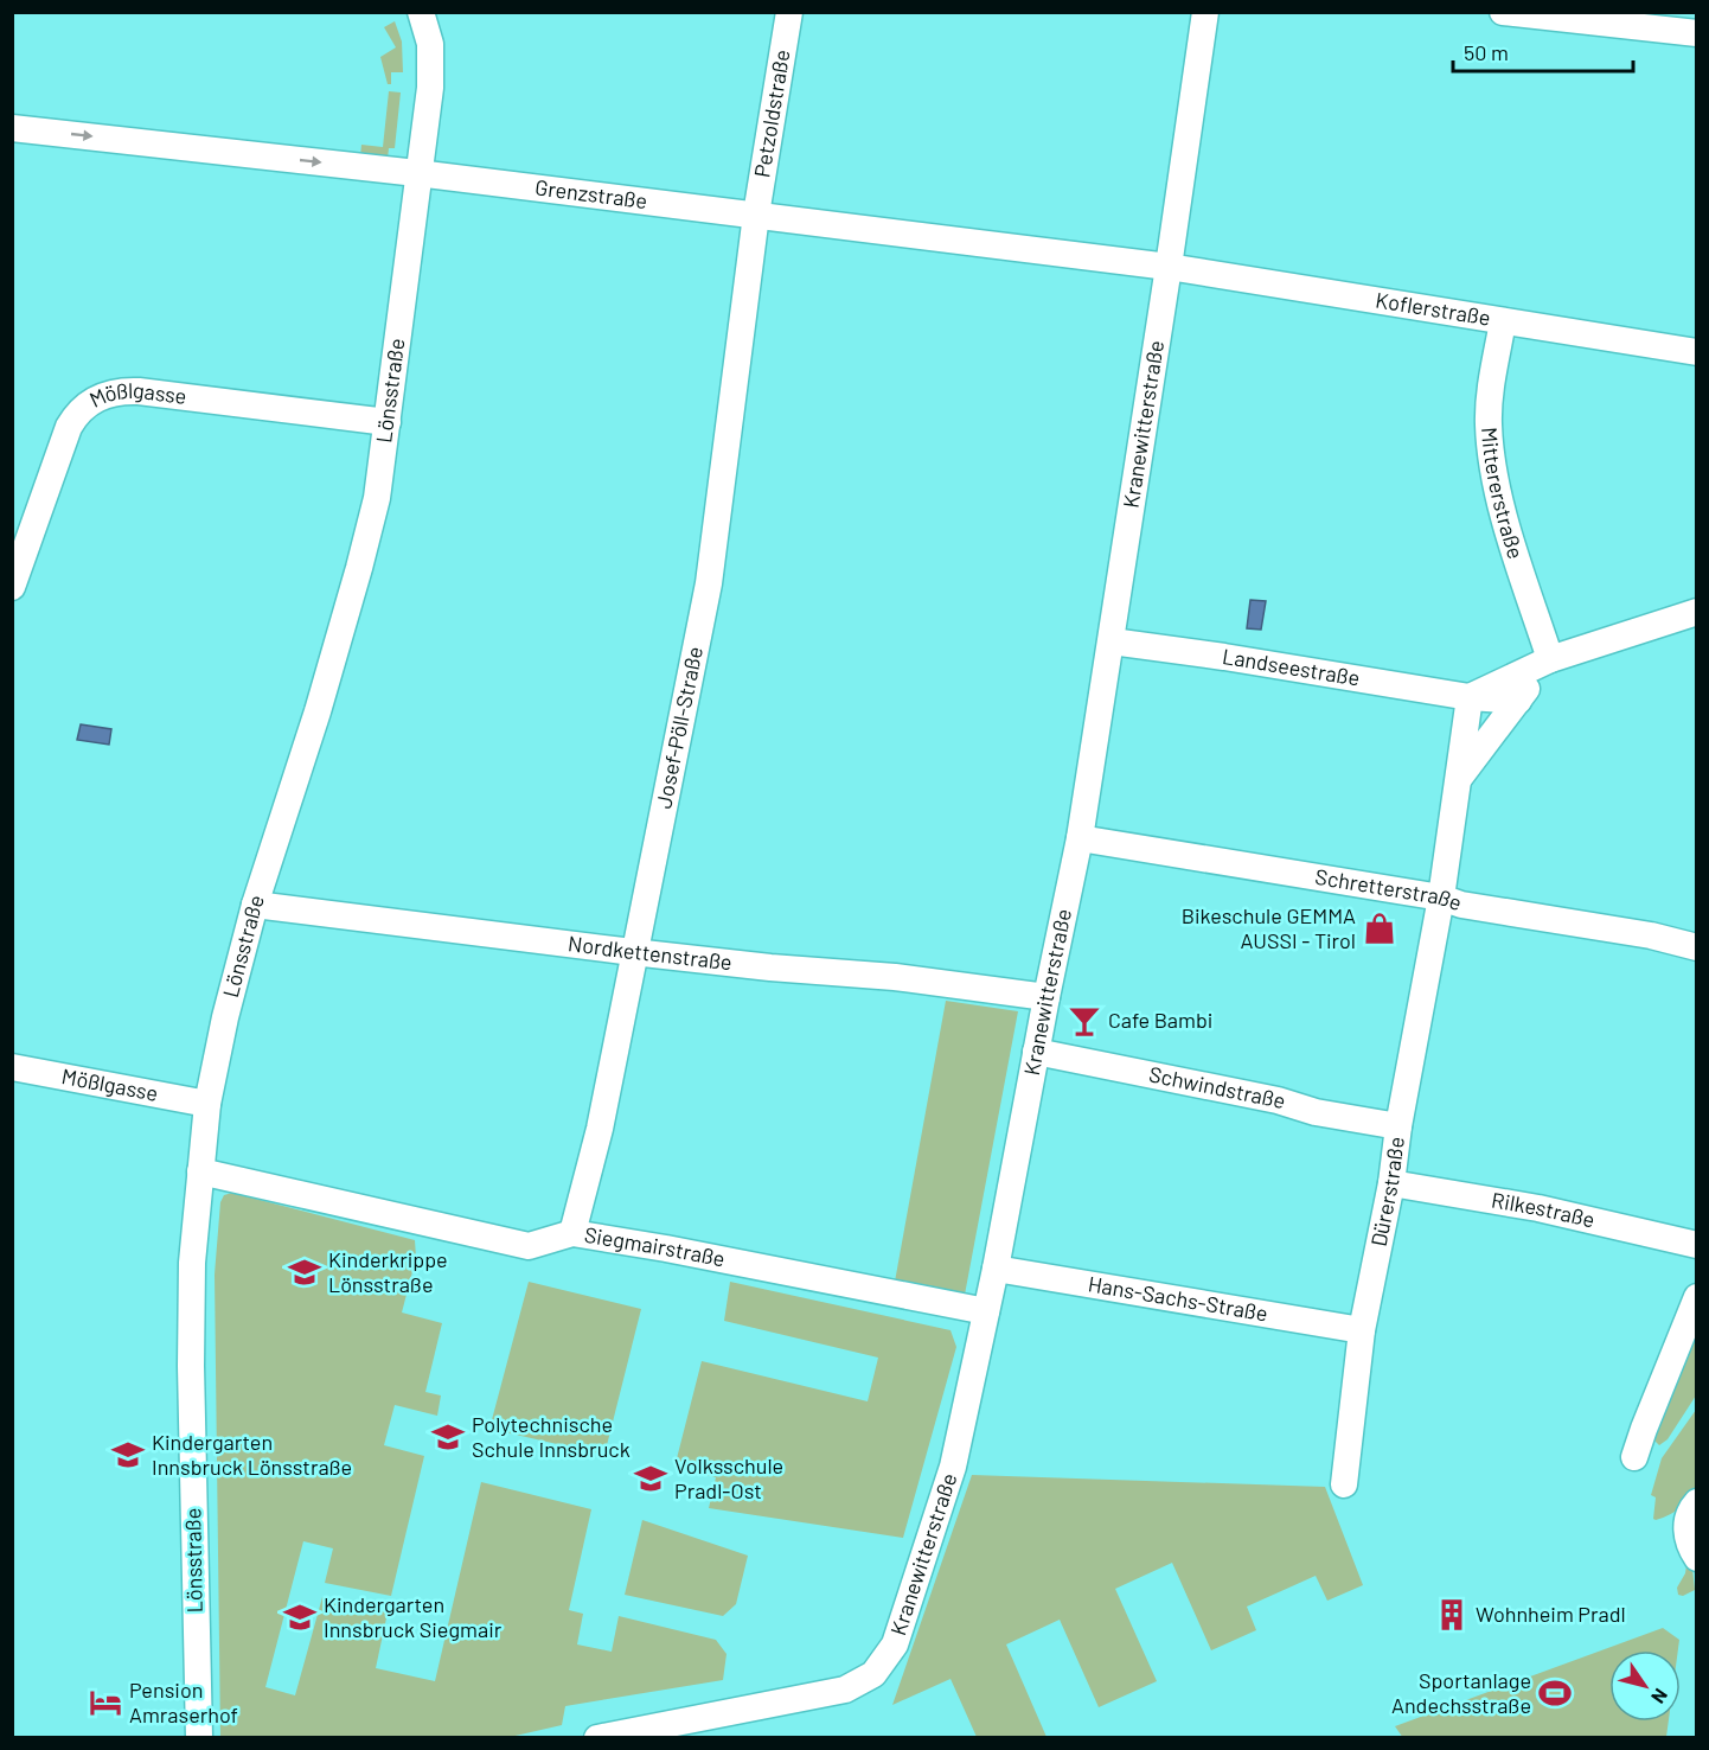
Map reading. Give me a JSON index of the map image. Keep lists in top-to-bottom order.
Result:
{
  "streets": {
    "street": [
      "Petzoldstraße",
      "Grenzstraße",
      "Koflerstraße",
      "Lönsstraße",
      "Mößlgasse",
      "Kranewitterstraße",
      "Mittererstraße",
      "Landseestraße",
      "Josef-Pöll-Straße",
      "Schretterstraße",
      "Nordkettenstraße",
      "Schwindstraße",
      "Dürerstraße",
      "Rilkestraße",
      "Siegmairstraße",
      "Hans-Sachs-Straße"
    ]
  },
  "crossings": [
    ["Petzoldstraße", "Grenzstraße"],
    ["Petzoldstraße", "Josef-Pöll-Straße"],
    ["Grenzstraße", "Koflerstraße"],
    ["Grenzstraße", "Lönsstraße"],
    ["Grenzstraße", "Kranewitterstraße"],
    ["Grenzstraße", "Josef-Pöll-Straße"],
    ["Koflerstraße", "Kranewitterstraße"],
    ["Koflerstraße", "Mittererstraße"],
    ["Lönsstraße", "Mößlgasse"],
    ["Lönsstraße", "Nordkettenstraße"],
    ["Lönsstraße", "Siegmairstraße"],
    ["Kranewitterstraße", "Landseestraße"],
    ["Kranewitterstraße", "Schretterstraße"],
    ["Kranewitterstraße", "Nordkettenstraße"],
    ["Kranewitterstraße", "Schwindstraße"],
    ["Kranewitterstraße", "Siegmairstraße"],
    ["Kranewitterstraße", "Hans-Sachs-Straße"],
    ["Josef-Pöll-Straße", "Nordkettenstraße"],
    ["Josef-Pöll-Straße", "Siegmairstraße"],
    ["Schretterstraße", "Dürerstraße"],
    ["Schwindstraße", "Dürerstraße"],
    ["Dürerstraße", "Rilkestraße"],
    ["Dürerstraße", "Hans-Sachs-Straße"]
  ],
  "one_way": ["Grenzstraße"],
  "places": {
    "shop": ["Bikeschule GEMMA AUSSI - Tirol"],
    "bar": ["Cafe Bambi"],
    "school or university": [
      "Kinderkrippe Lönsstraße",
      "Polytechnische Schule Innsbruck",
      "Kindergarten Innsbruck Lönsstraße",
      "Volksschule Pradl-Ost",
      "Kindergarten Innsbruck Siegmair"
    ],
    "building": ["Wohnheim Pradl"],
    "sports": ["Sportanlage Andechsstraße"],
    "hotel": ["Pension Amraserhof"]
  },
  "scale_bar": "50 m",
  "north": "bottom right"
}
